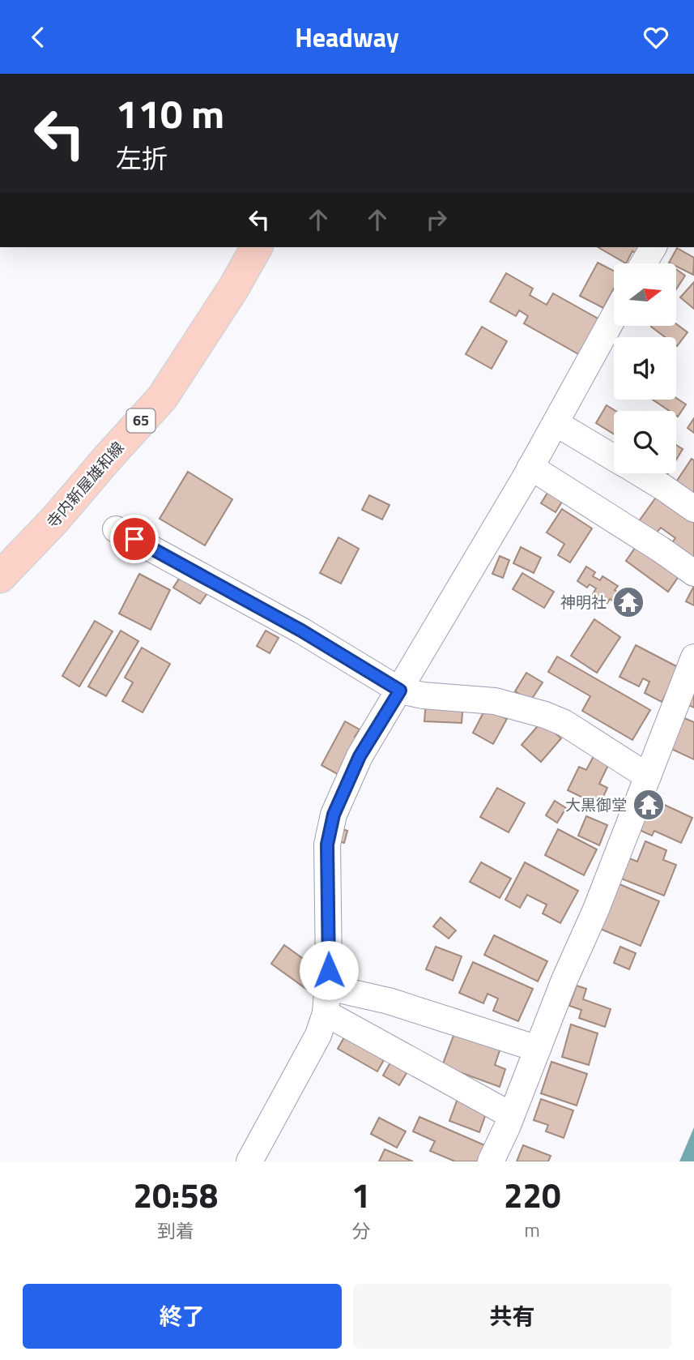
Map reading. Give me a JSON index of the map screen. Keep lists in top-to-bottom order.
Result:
{
  "streets": {
    "main road": ["65", "寺内新屋雄和線"]
  },
  "places": {
    "temple": ["神明社", "大黒御堂"]
  },
  "north": "right",
  "page": {
    "header": "Headway",
    "turn": ["110 m", "左折"],
    "eta": [
      "20:58",
      "到着",
      "1",
      "分",
      "220",
      "m"
    ],
    "buttons": ["終了", "共有"]
  }
}
